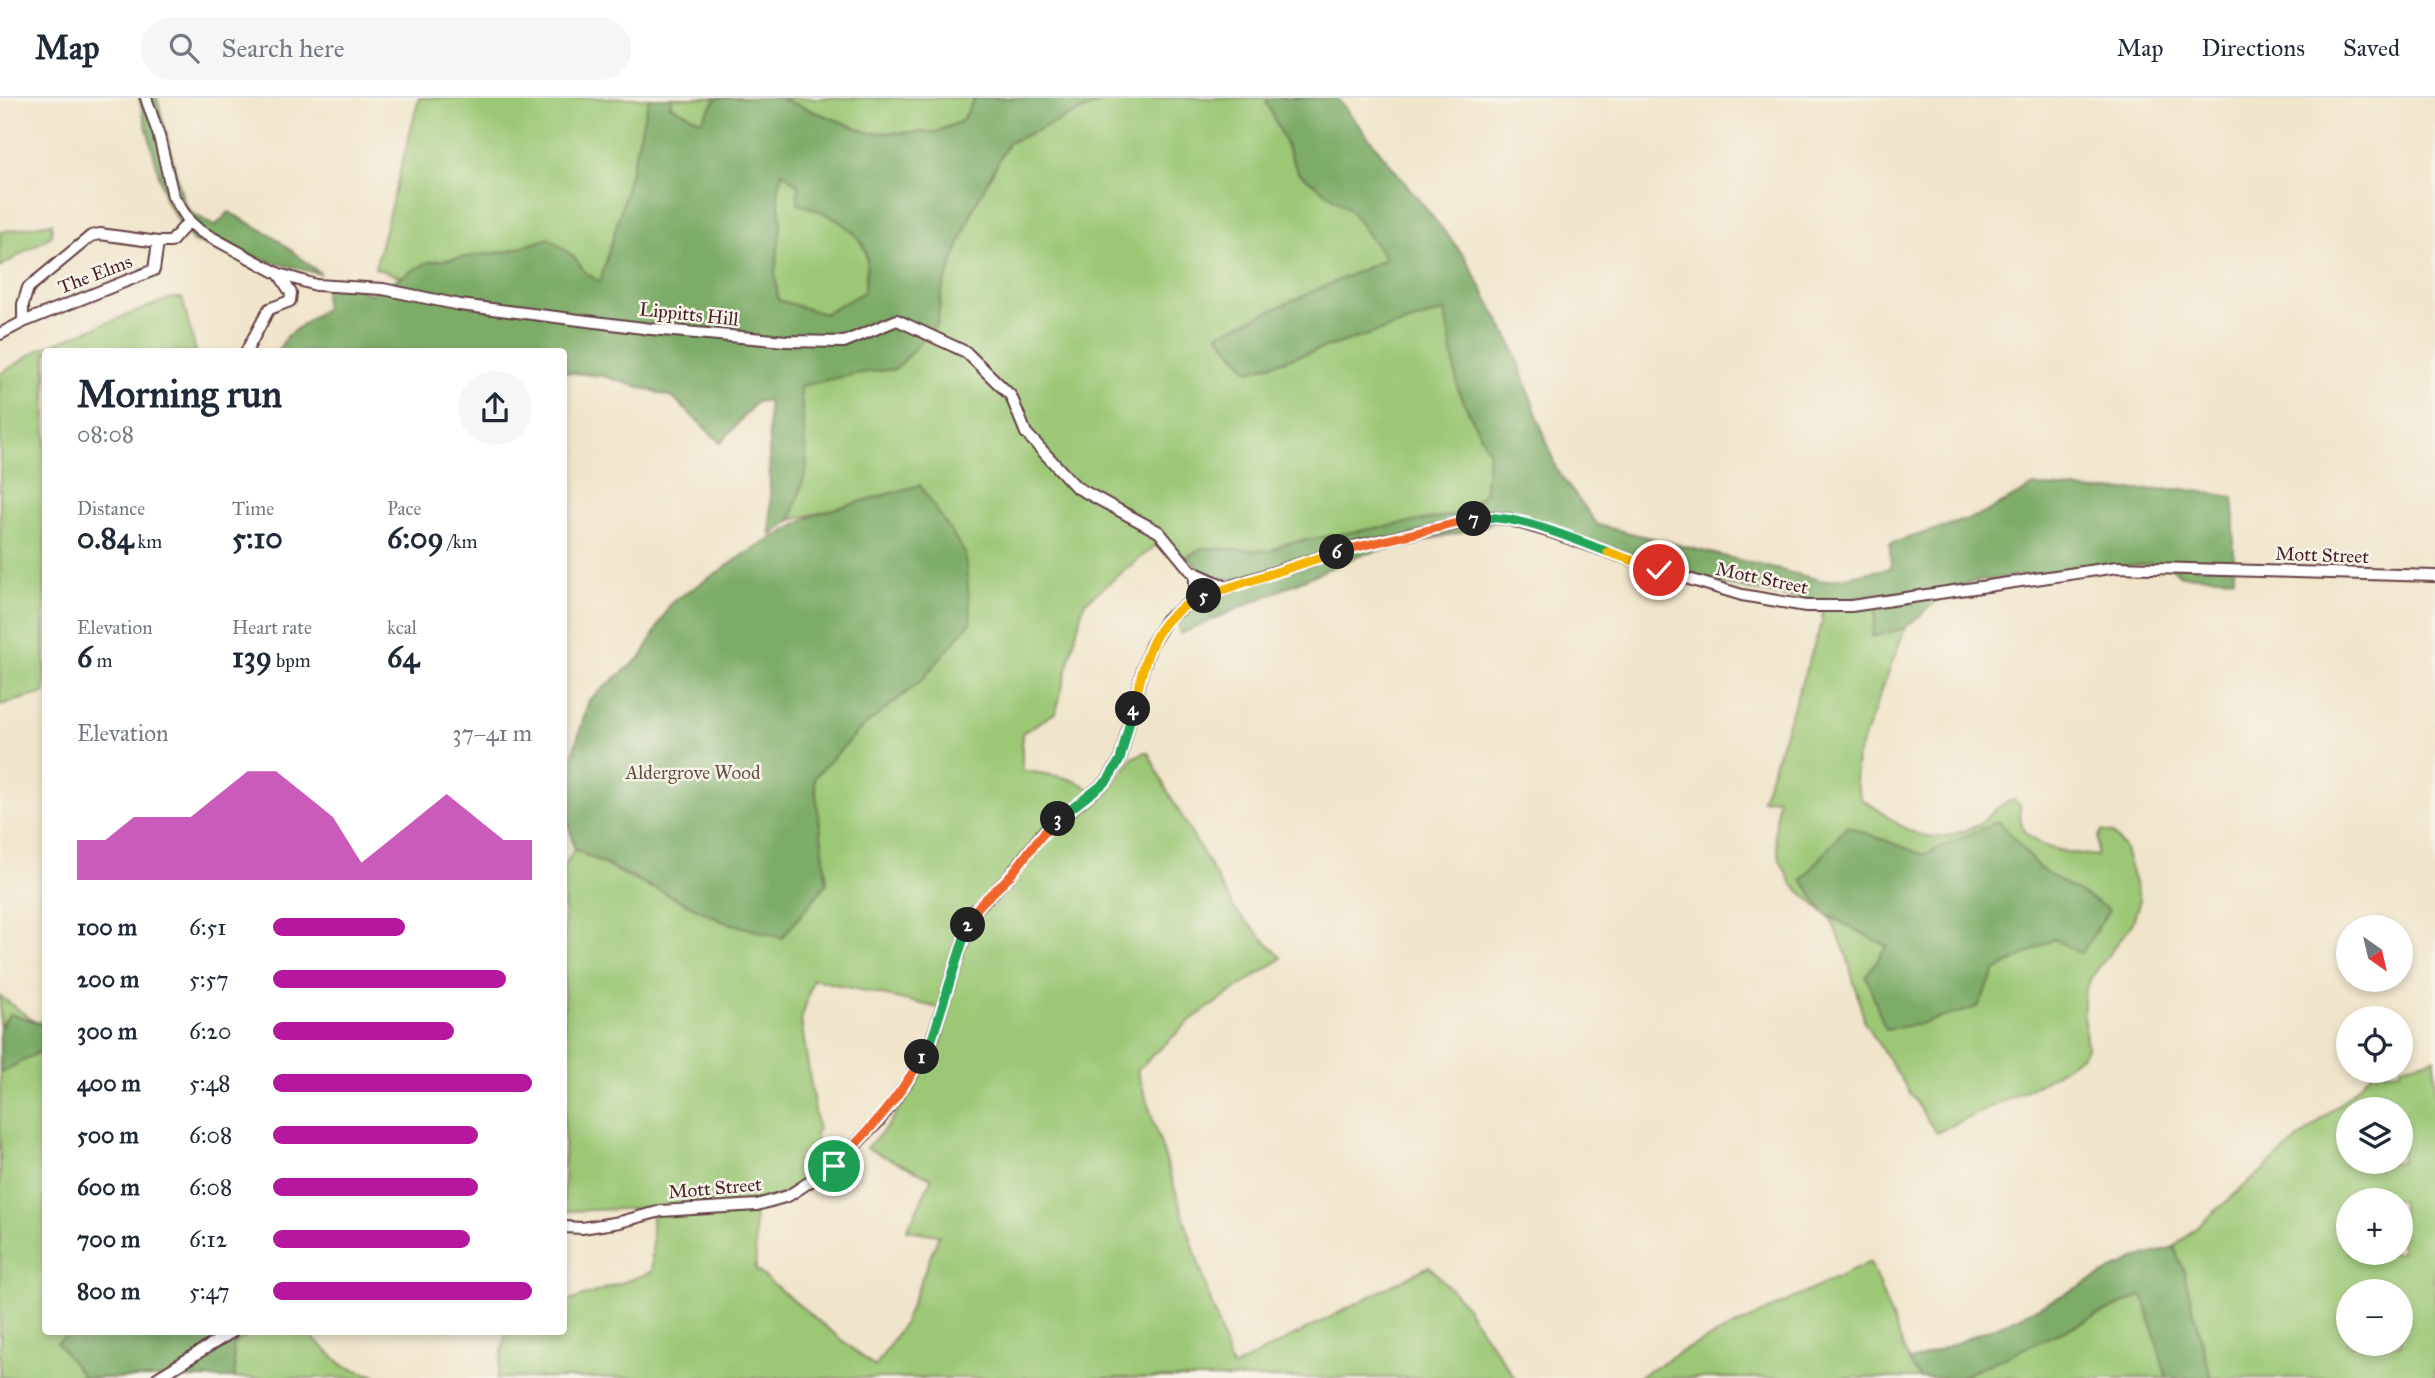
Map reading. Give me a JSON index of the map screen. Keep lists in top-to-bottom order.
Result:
{
  "streets": {
    "street": ["The Elms", "Lippitts Hill", "Mott Street"]
  },
  "crossings": [
    ["Lippitts Hill", "Mott Street"]
  ],
  "parks": ["Aldergrove Wood"],
  "north": "bottom right",
  "page": {
    "header": "Map",
    "search": "Search here",
    "nav": ["Map", "Directions", "Saved"],
    "heading": ["Morning run", "08:08"],
    "stats": [
      ["Distance", "0.84 km"],
      ["Time", "5:10"],
      ["Pace", "6:09 /km"],
      ["Elevation", "6 m"],
      ["Heart rate", "139 bpm"],
      ["kcal", "64"]
    ],
    "pins": [
      "7",
      "6",
      "5",
      "4",
      "3",
      "2",
      "1"
    ],
    "chart": ["Elevation", "37–41 m"],
    "list": [
      {
        "name": "100 m",
        "note": "6:51"
      },
      {
        "name": "200 m",
        "note": "5:57"
      },
      {
        "name": "300 m",
        "note": "6:20"
      },
      {
        "name": "400 m",
        "note": "5:48"
      },
      {
        "name": "500 m",
        "note": "6:08"
      },
      {
        "name": "600 m",
        "note": "6:08"
      },
      {
        "name": "700 m",
        "note": "6:12"
      },
      {
        "name": "800 m",
        "note": "5:47"
      }
    ],
    "map_buttons": ["+", "−"]
  }
}
